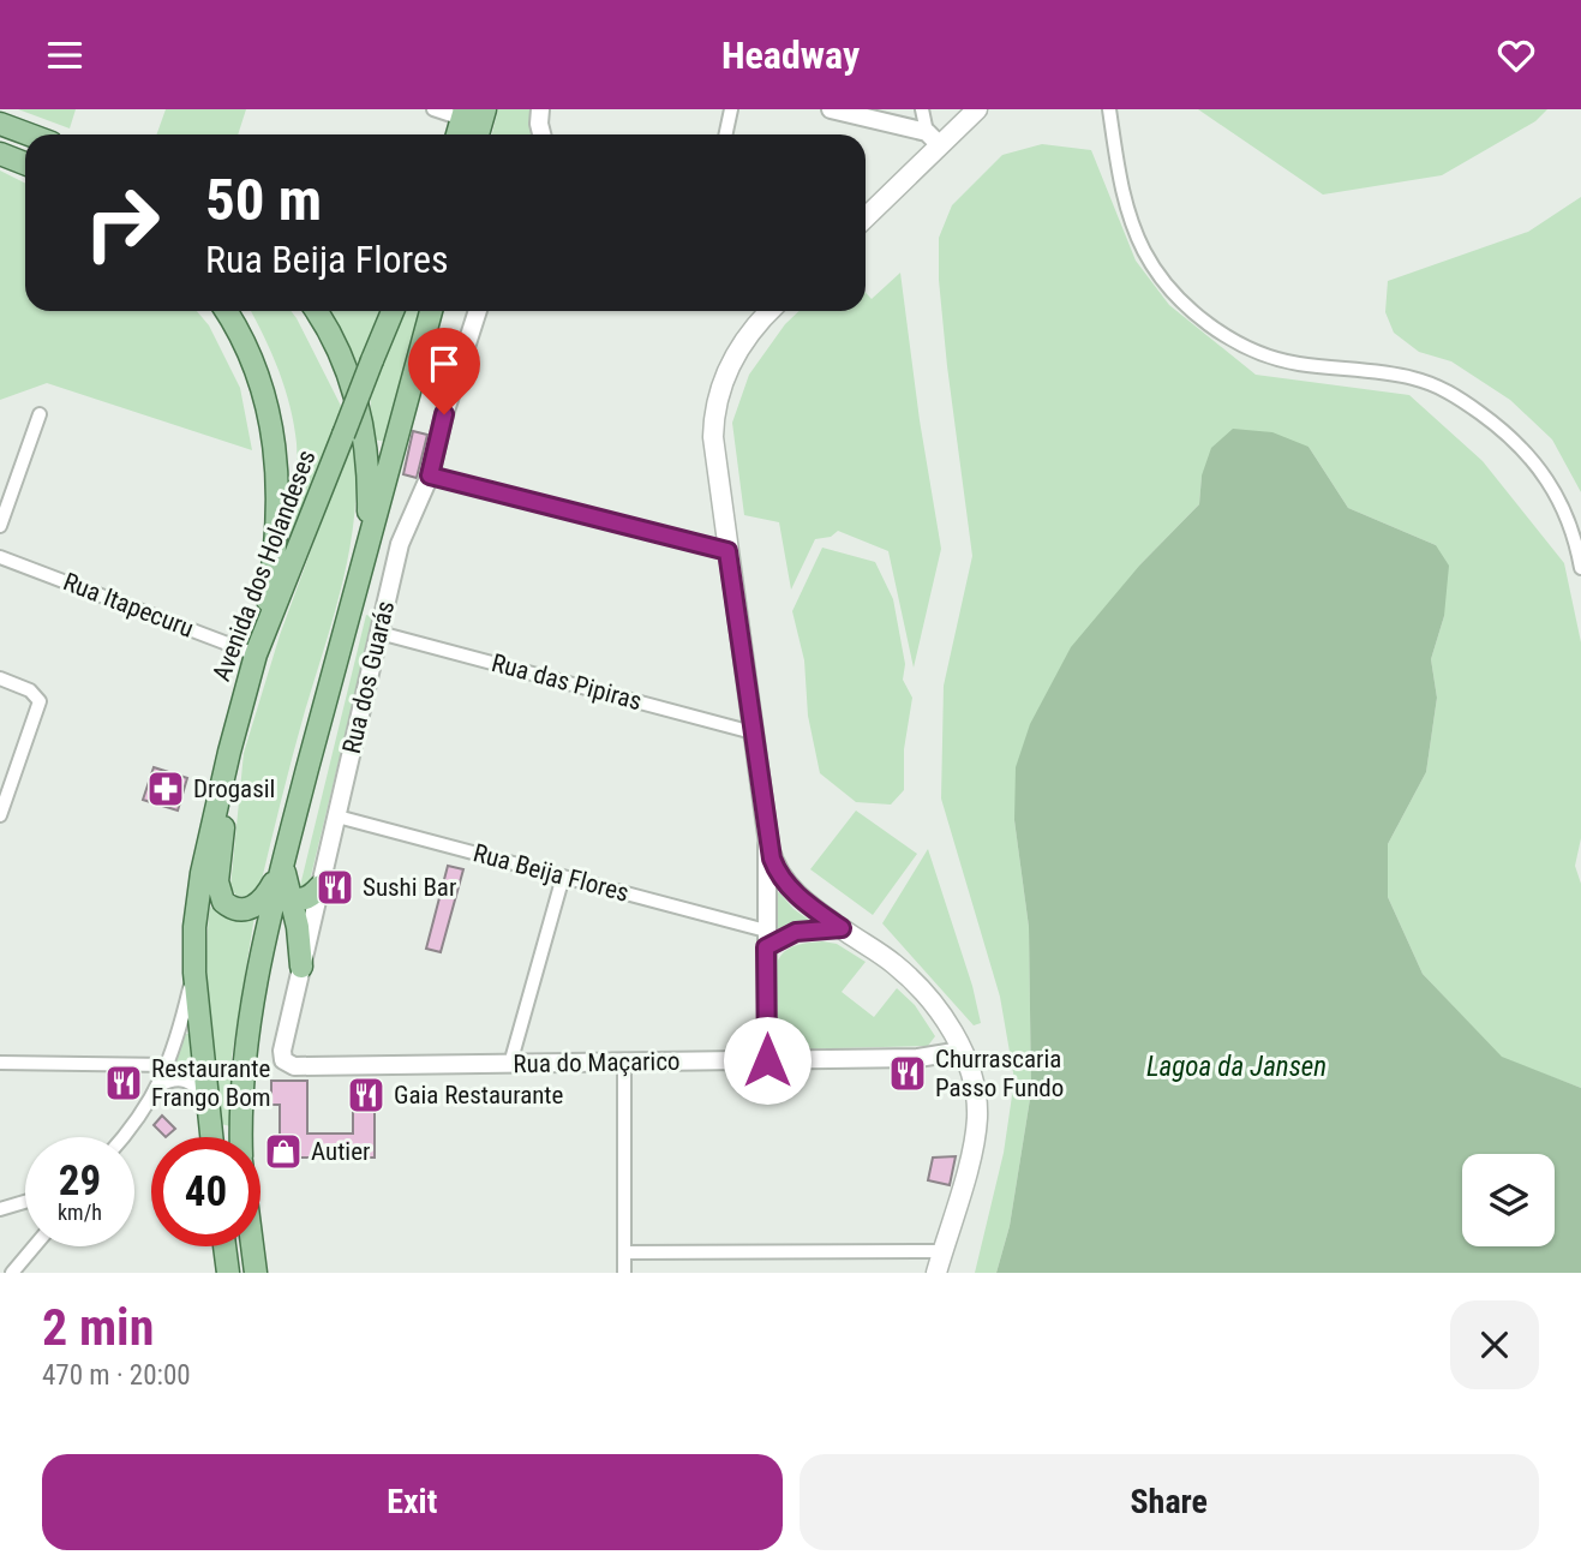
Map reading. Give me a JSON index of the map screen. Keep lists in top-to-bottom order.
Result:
{
  "streets": {
    "main road": ["Avenida dos Holandeses"],
    "street": [
      "Rua Itapecuru",
      "Rua dos Guarás",
      "Rua das Pipiras",
      "Rua Beija Flores",
      "Rua do Maçarico"
    ]
  },
  "crossings": [
    ["Avenida dos Holandeses", "Rua Itapecuru"],
    ["Rua dos Guarás", "Rua das Pipiras"],
    ["Rua dos Guarás", "Rua Beija Flores"],
    ["Rua dos Guarás", "Rua do Maçarico"]
  ],
  "water": ["Lagoa da Jansen"],
  "places": {
    "pharmacy": ["Drogasil"],
    "restaurant": [
      "Sushi Bar",
      "Churrascaria Passo Fundo",
      "Restaurante Frango Bom",
      "Gaia Restaurante"
    ],
    "shop": ["Autier"]
  },
  "page": {
    "header": "Headway",
    "turn": ["50 m", "Rua Beija Flores"],
    "speed": "29 km/h",
    "limit": "40",
    "heading": ["2 min", "470 m · 20:00"],
    "buttons": ["Exit", "Share"]
  }
}
